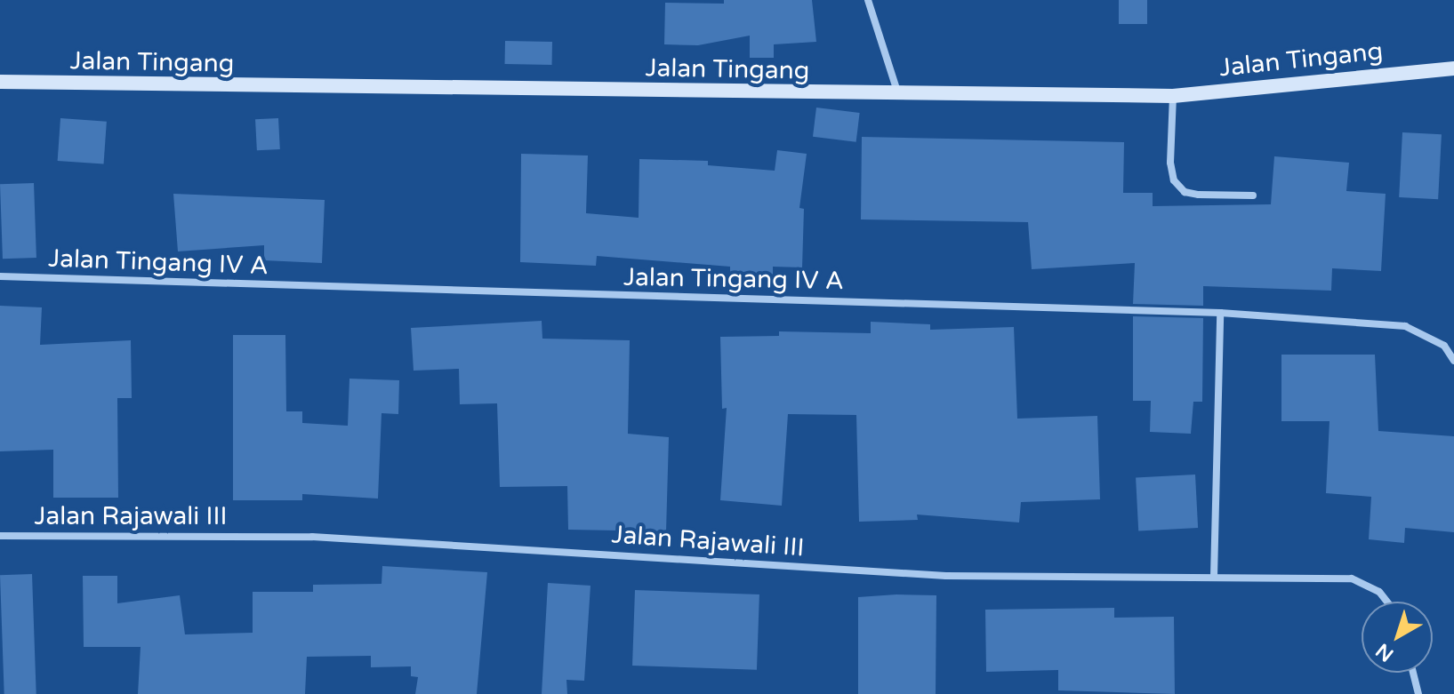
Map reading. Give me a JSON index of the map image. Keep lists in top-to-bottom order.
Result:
{
  "streets": {
    "main road": ["Jalan Tingang"],
    "street": ["Jalan Tingang IV A", "Jalan Rajawali III"]
  },
  "north": "bottom left"
}
